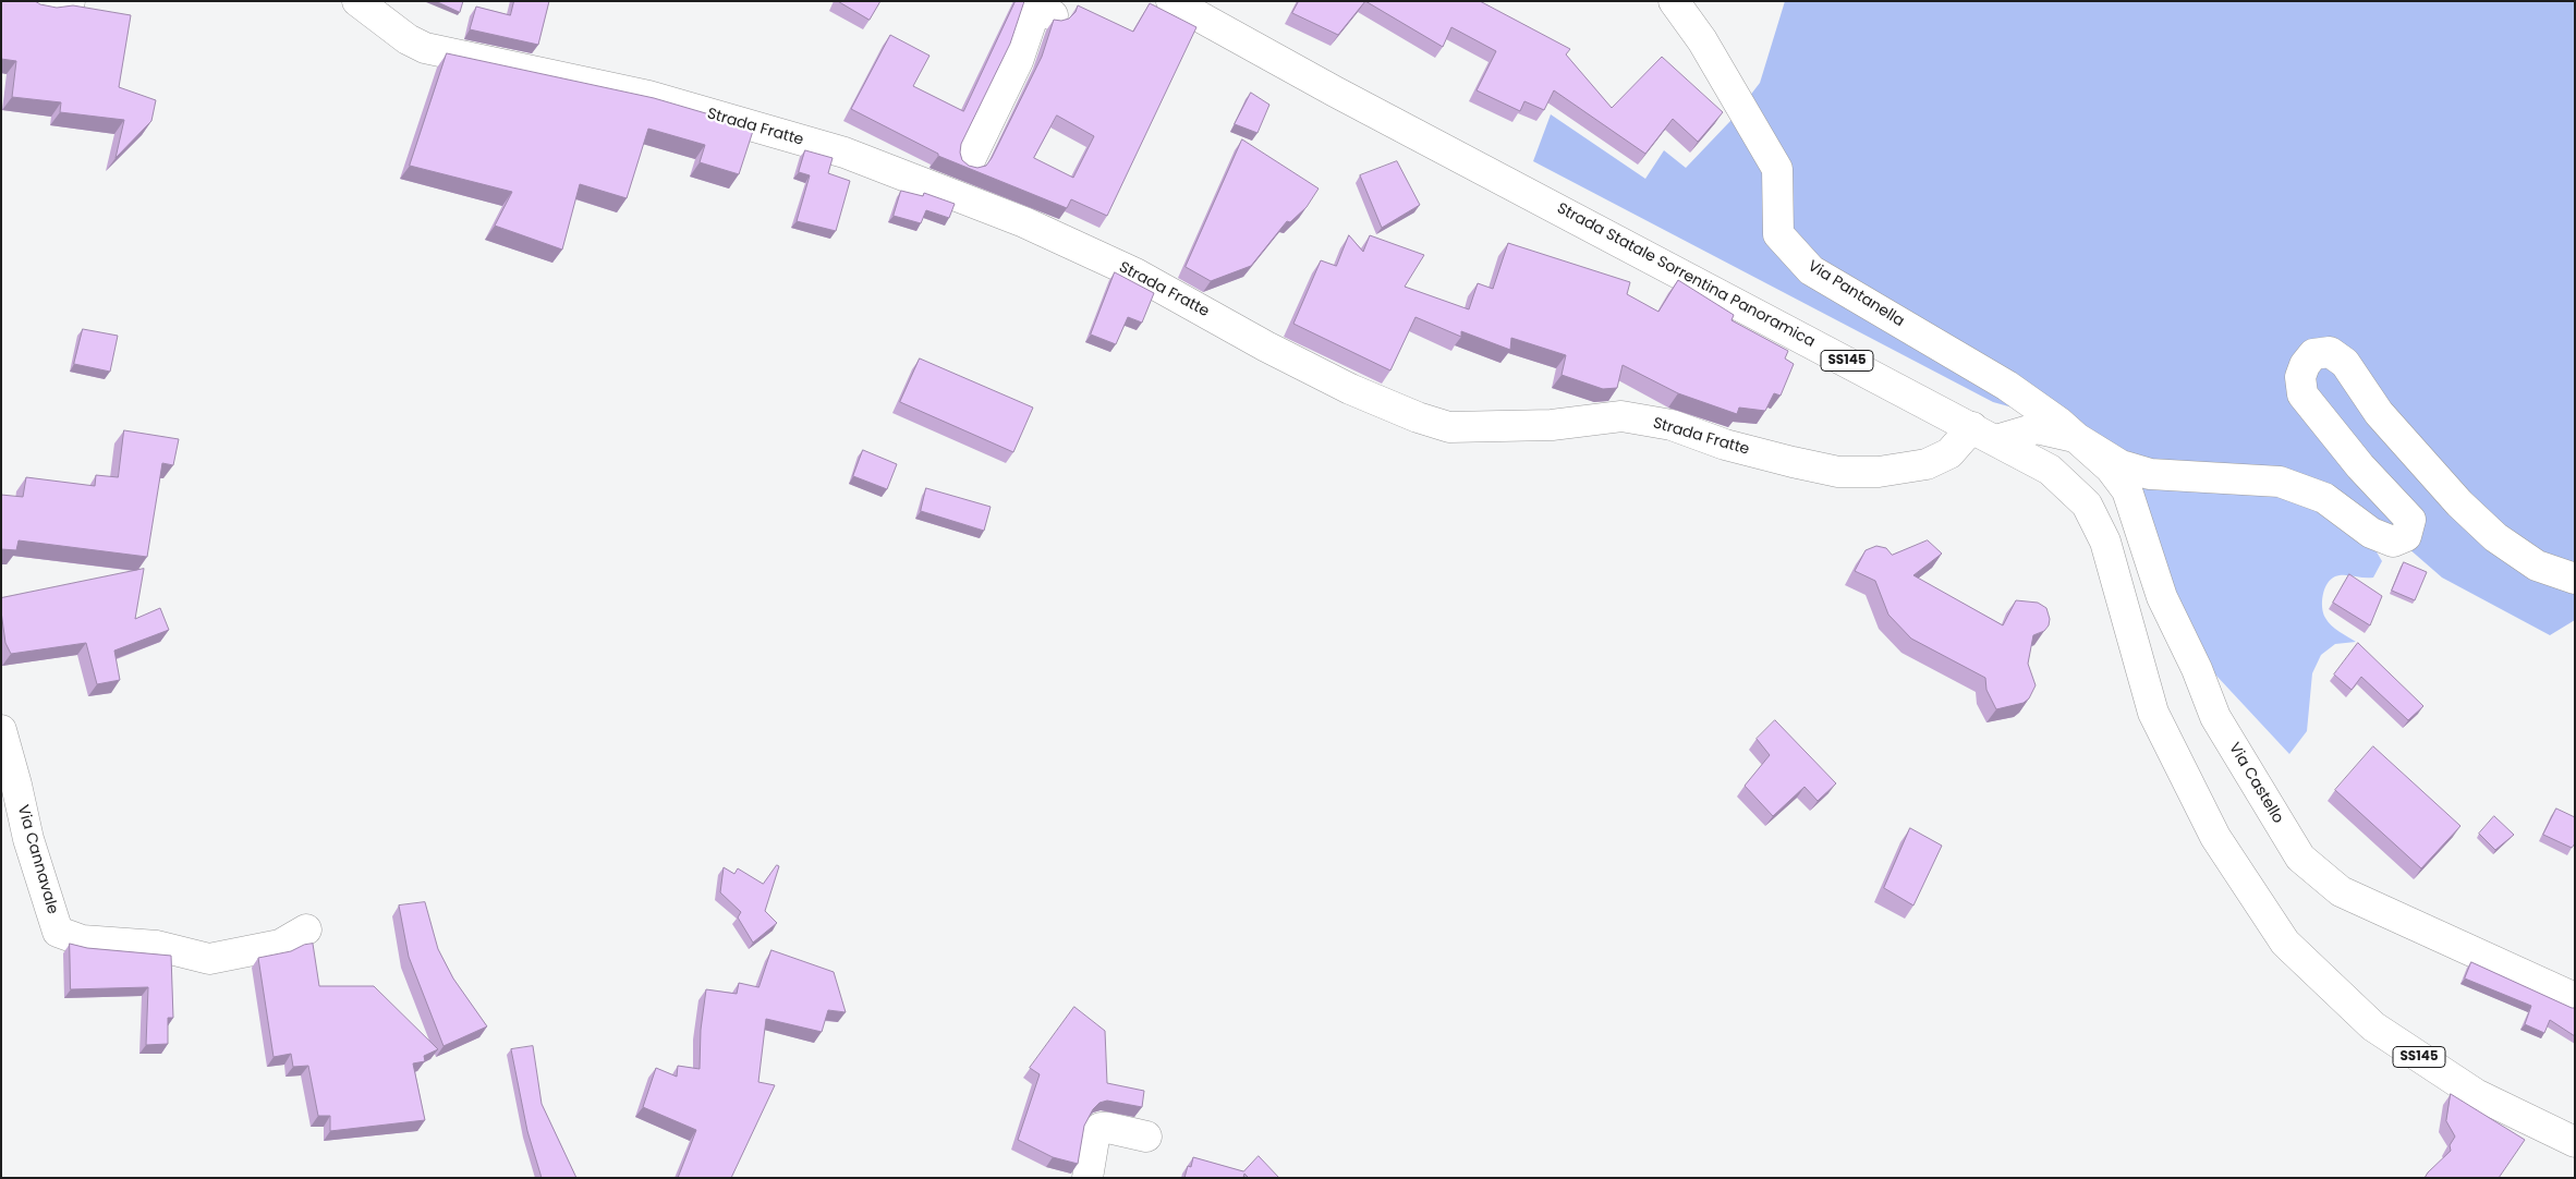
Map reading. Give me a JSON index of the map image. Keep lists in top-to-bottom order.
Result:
{
  "streets": {
    "street": [
      "Strada Fratte",
      "Strada Statale Sorrentina Panoramica",
      "Via Pantanella",
      "SS145",
      "Via Castello",
      "Via Cannavale"
    ]
  },
  "crossings": [
    ["Strada Fratte", "Strada Statale Sorrentina Panoramica"],
    ["Via Pantanella", "Via Castello"]
  ]
}
